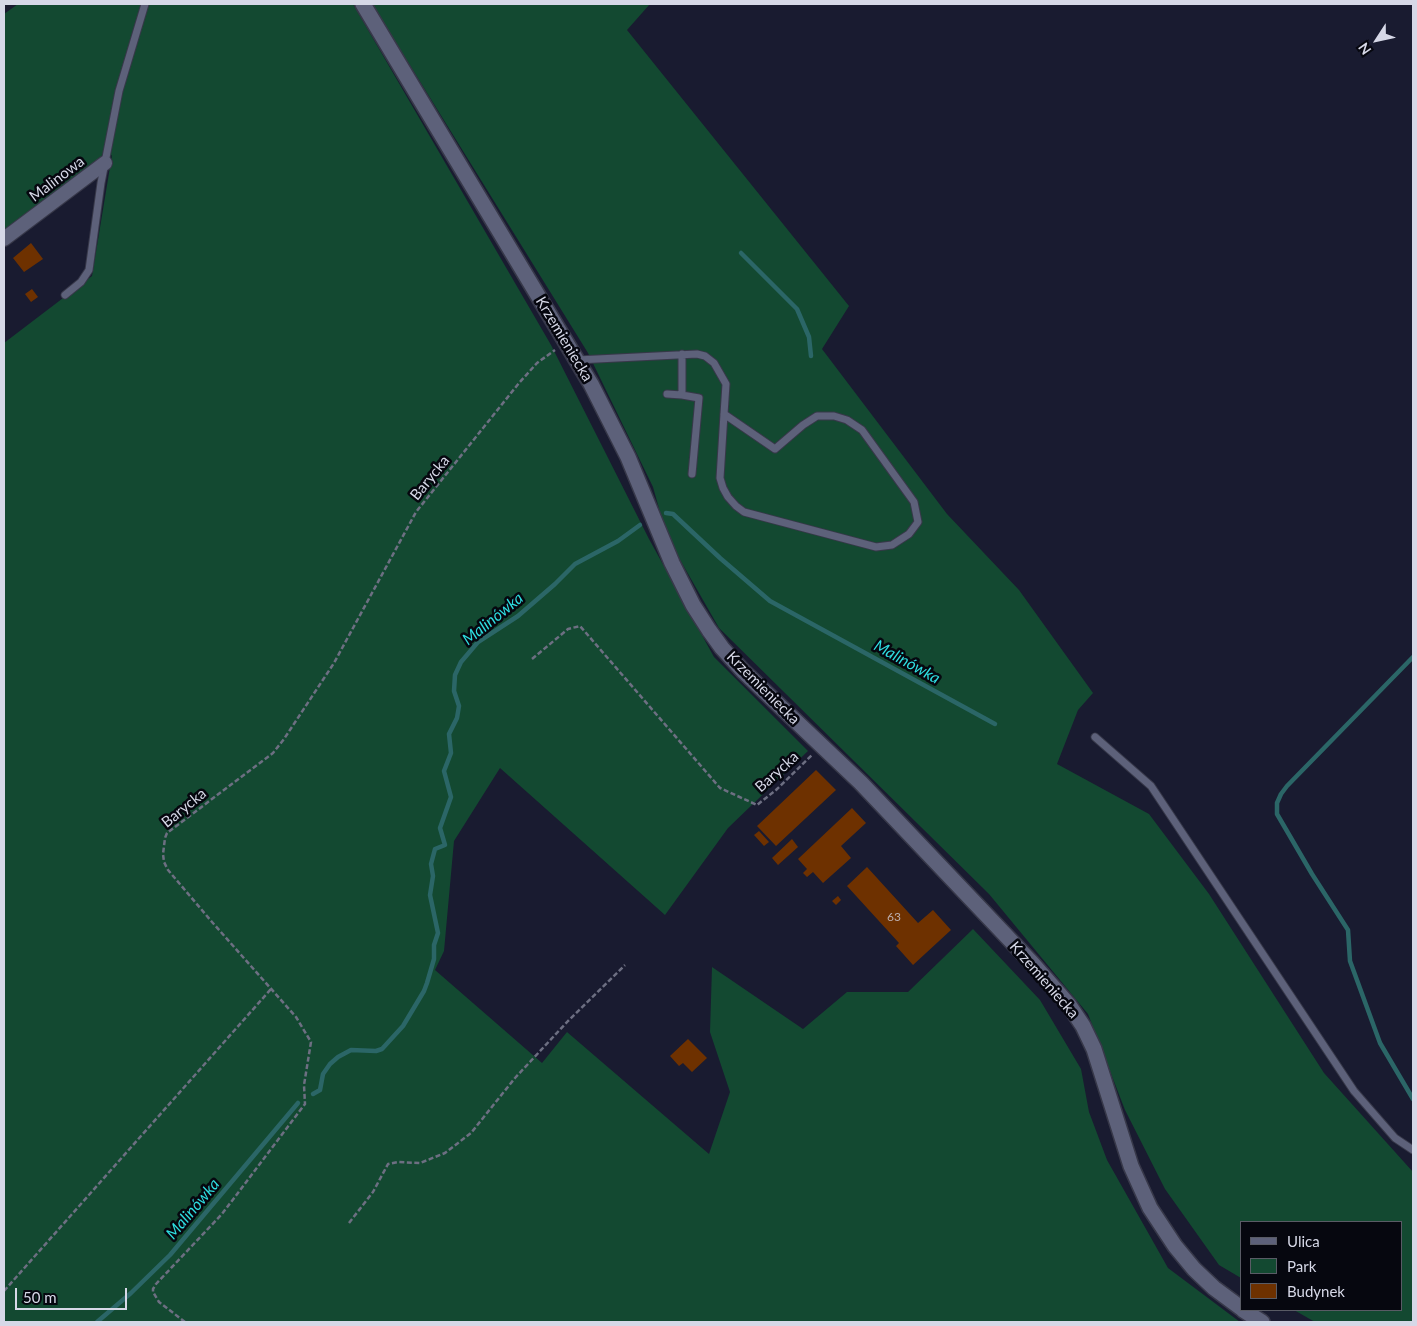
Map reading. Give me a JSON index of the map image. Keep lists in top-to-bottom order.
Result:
{
  "streets": {
    "street": ["Malinowa", "Krzemieniecka"],
    "path": ["Barycka"]
  },
  "crossings": [
    ["Krzemieniecka", "Barycka"]
  ],
  "water": ["Malinówka"],
  "house_numbers": ["63"],
  "legend": ["Ulica", "Park", "Budynek"],
  "scale_bar": "50 m",
  "north": "bottom left"
}
